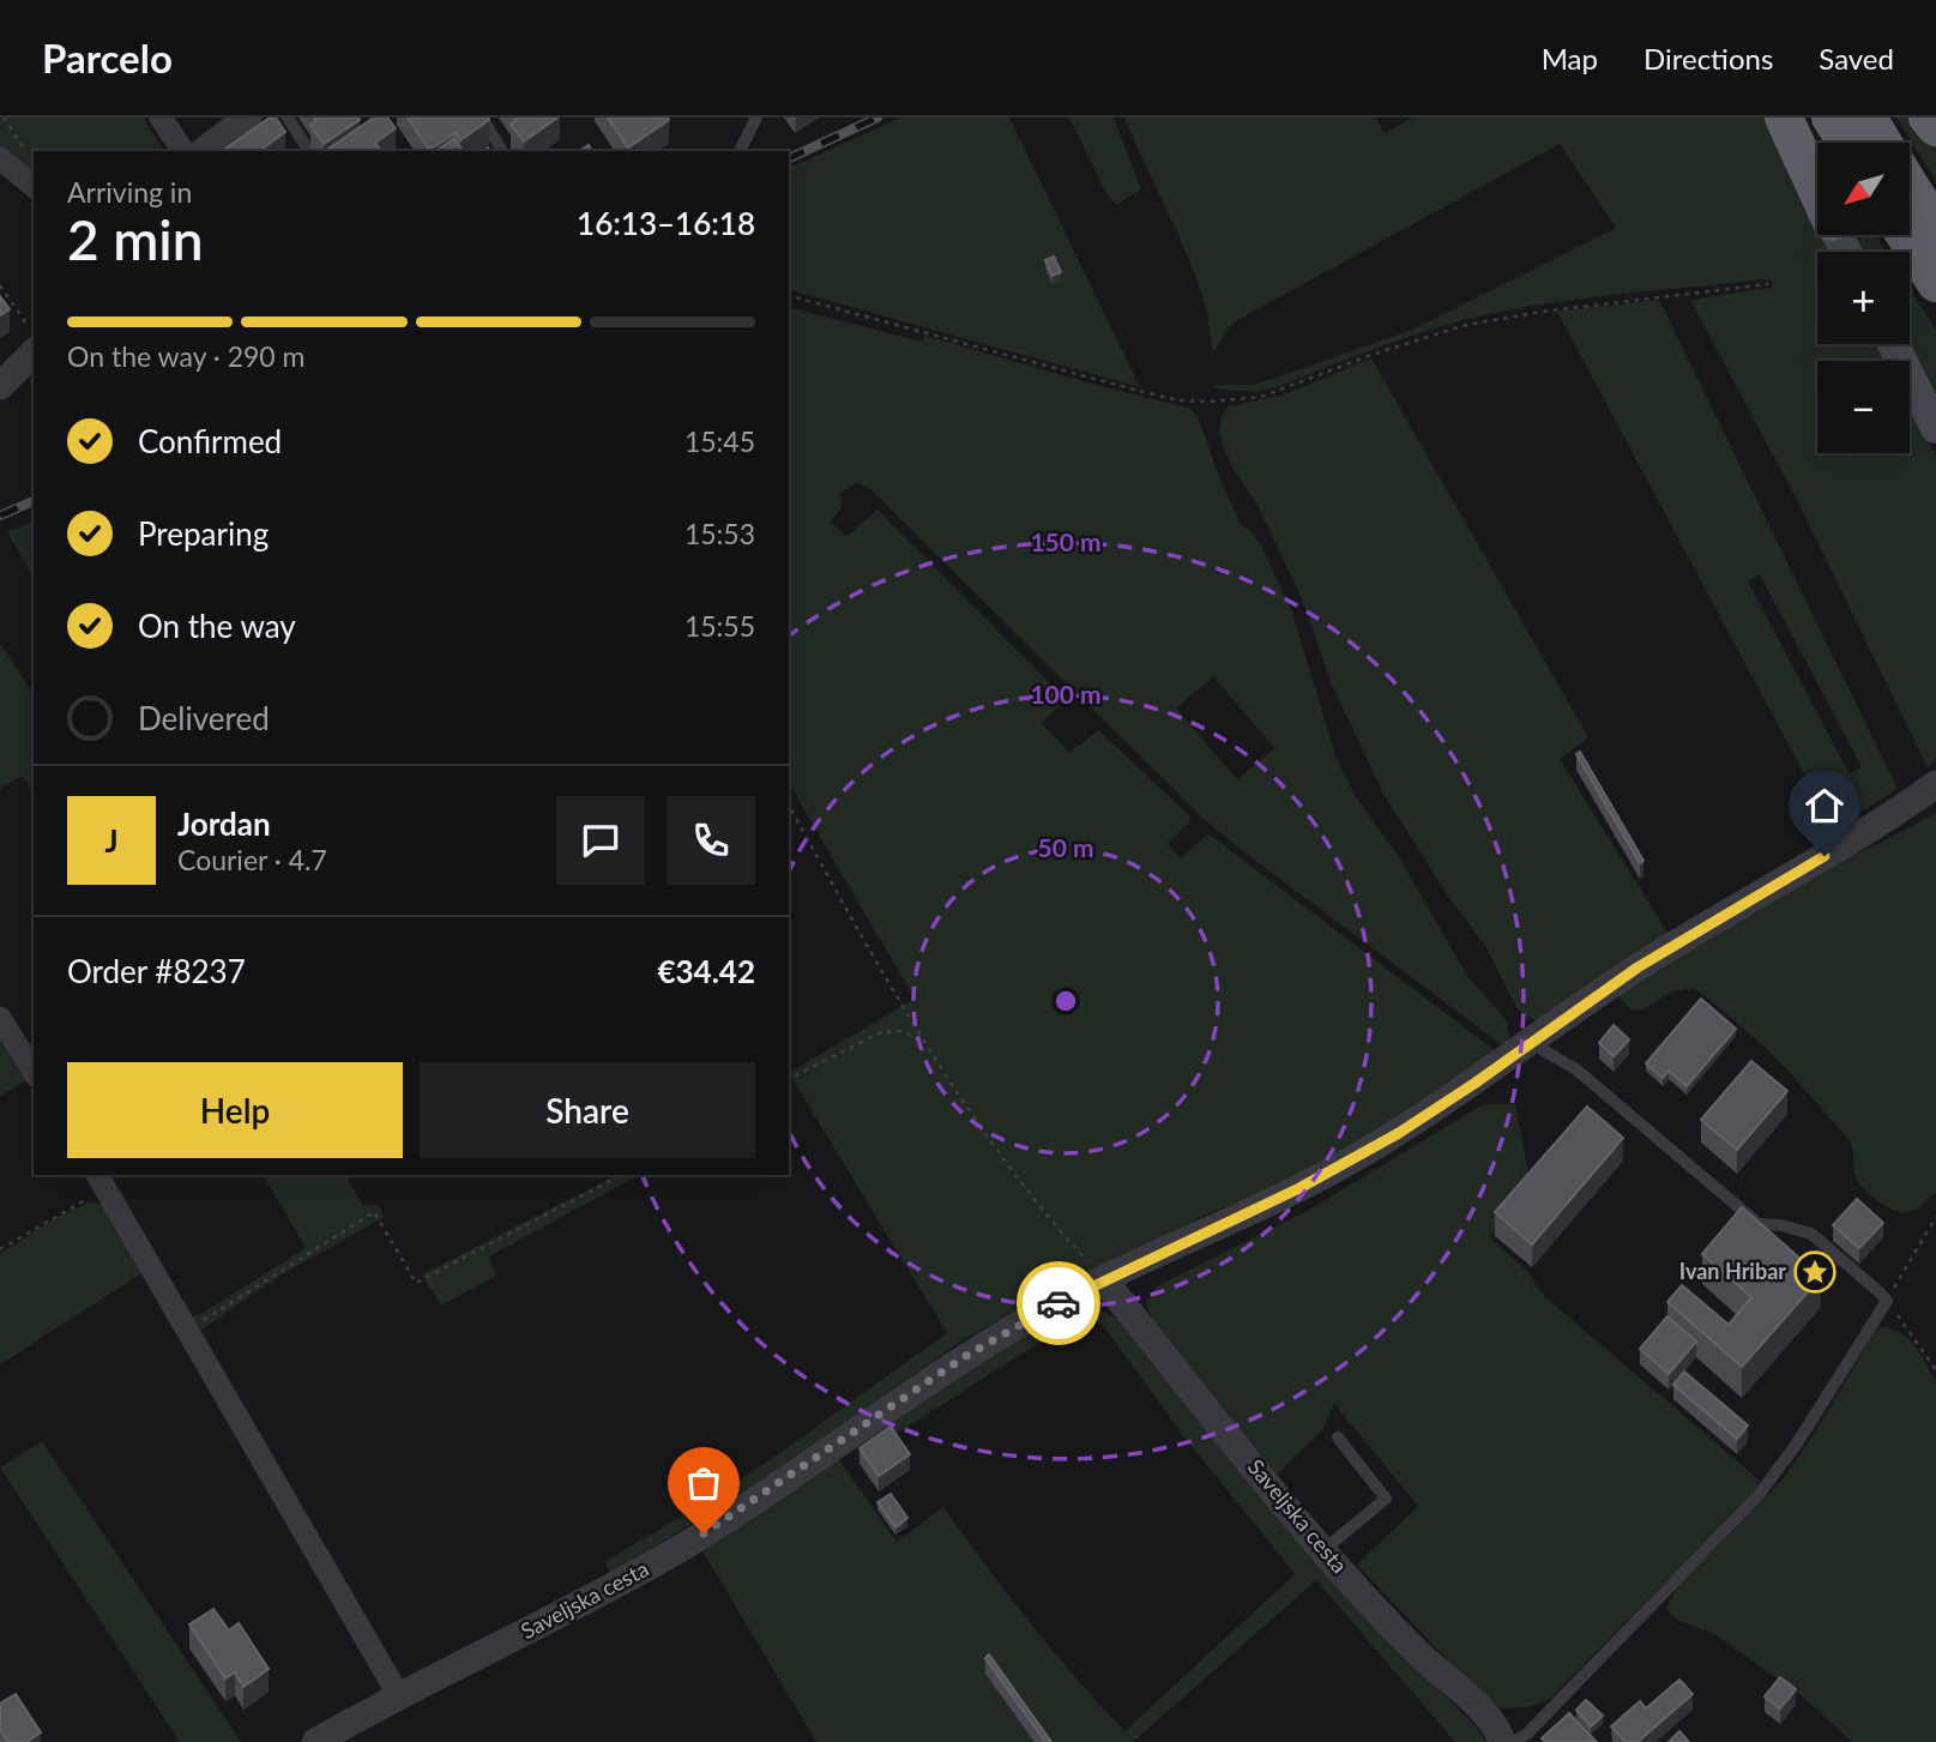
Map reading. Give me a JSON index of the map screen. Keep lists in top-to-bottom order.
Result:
{
  "streets": {
    "street": ["Saveljska cesta"]
  },
  "places": {
    "place": ["Ivan Hribar"]
  },
  "north": "bottom left",
  "page": {
    "header": "Parcelo",
    "nav": ["Map", "Directions", "Saved"],
    "map_buttons": ["+", "−"],
    "heading": ["2 min", "Arriving in", "16:13–16:18"],
    "panel": [
      "Jordan",
      "Courier · 4.7",
      "Order #8237",
      "€34.42"
    ],
    "bar": "On the way · 290 m",
    "list": [
      ["Confirmed", "15:45"],
      ["Preparing", "15:53"],
      ["On the way", "15:55"],
      "Delivered"
    ],
    "round": "J",
    "buttons": ["Help", "Share"]
  },
  "rings": ["150 m", "100 m", "50 m"]
}
